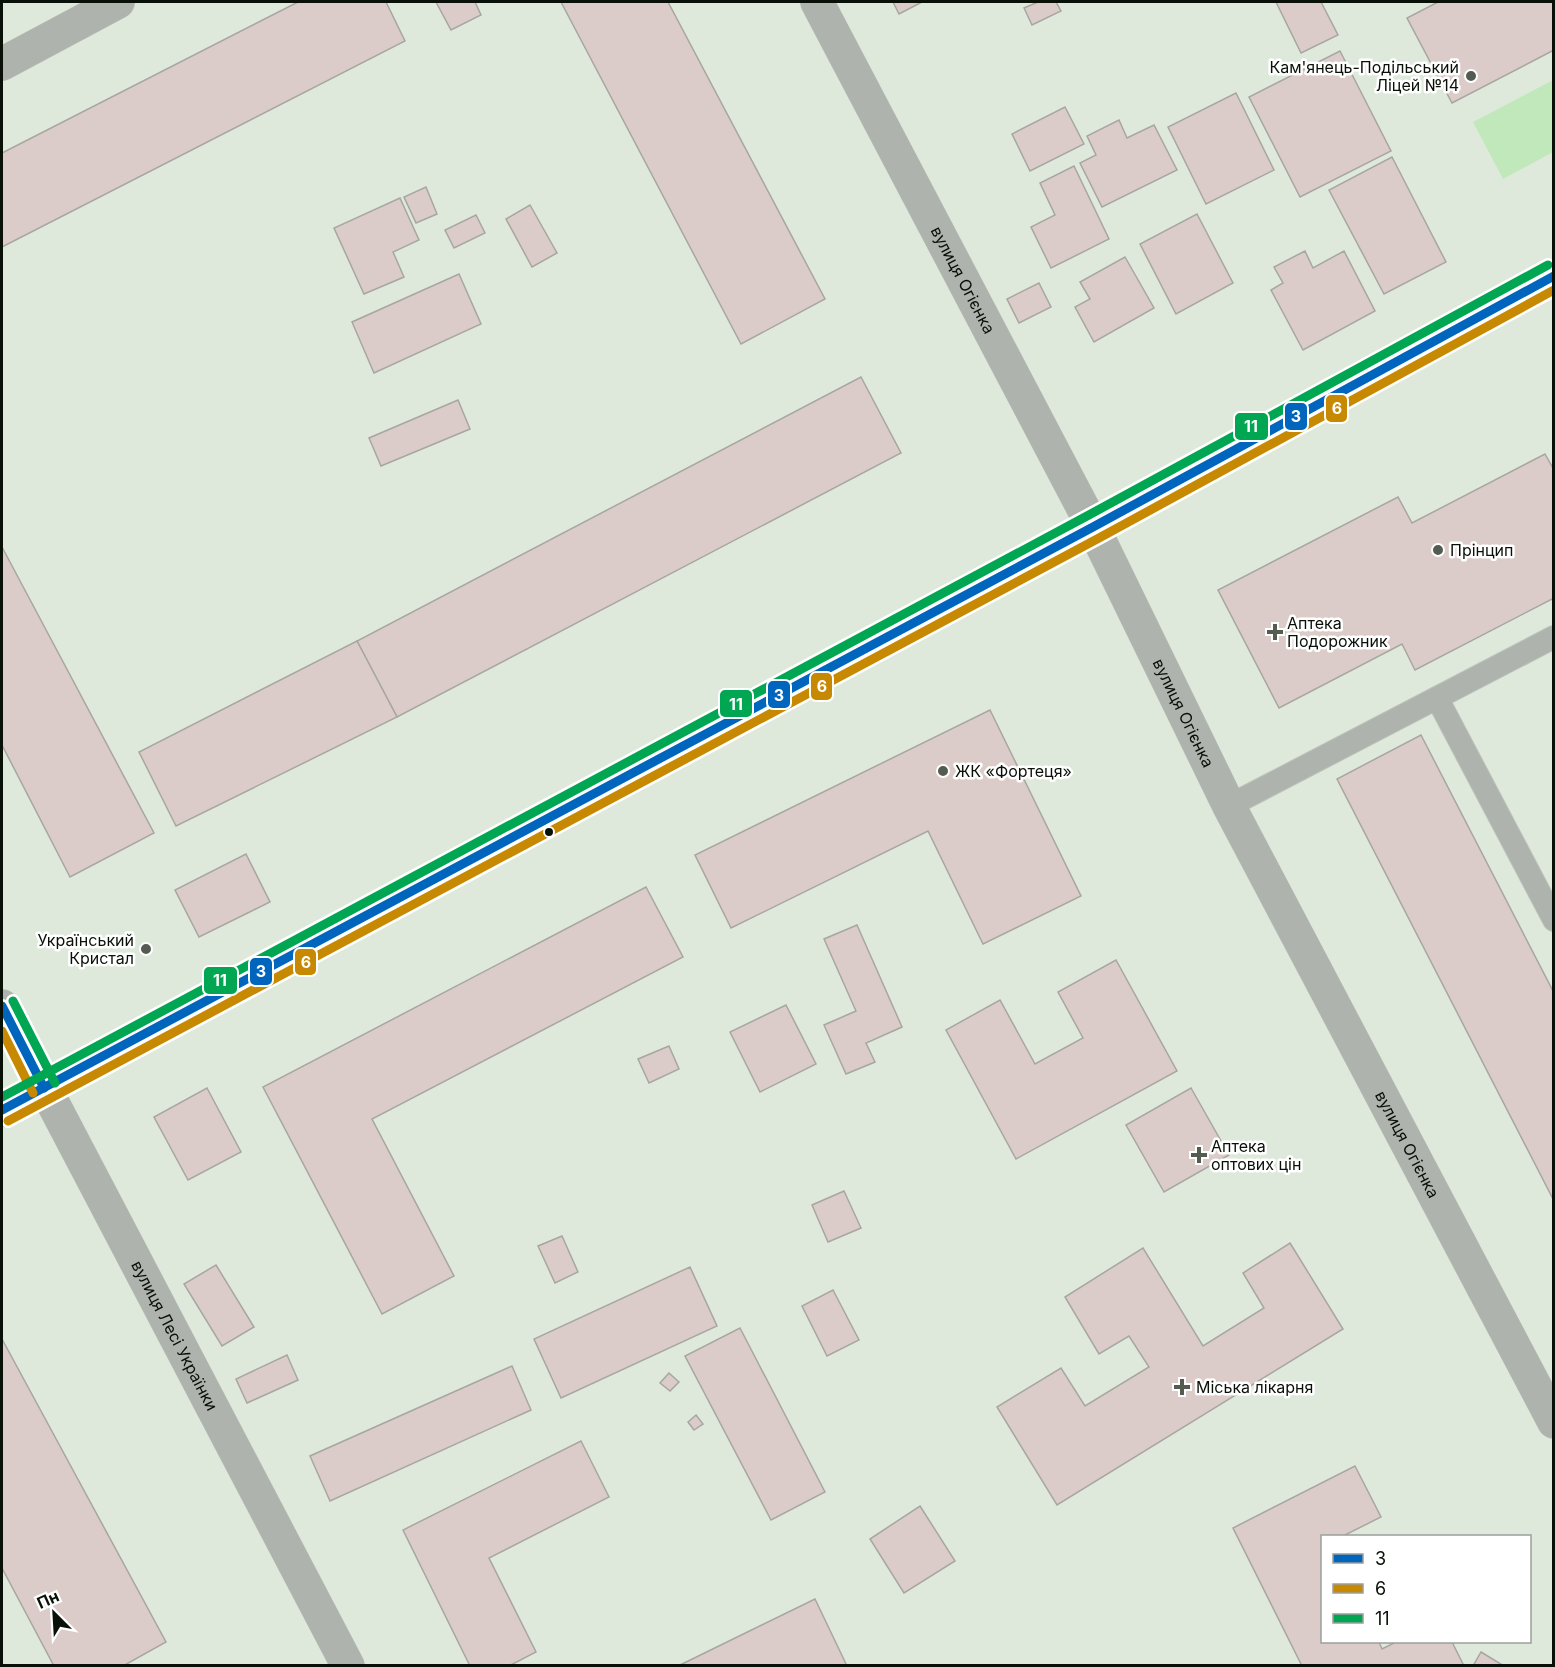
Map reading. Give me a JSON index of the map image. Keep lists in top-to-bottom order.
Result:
{
  "streets": {
    "street": ["вулиця Огієнка", "вулиця Лесі Українки"]
  },
  "places": {
    "other": [
      "Кам'янець-Подільський Ліцей №14",
      "Прінцип",
      "ЖК «Фортеця»",
      "Український Кристал"
    ],
    "health": ["Аптека Подорожник", "Аптека оптових цін", "Міська лікарня"]
  },
  "lines": ["transit line 11", "transit line 3", "transit line 6"],
  "legend": ["3", "6", "11"],
  "north": "top left"
}
